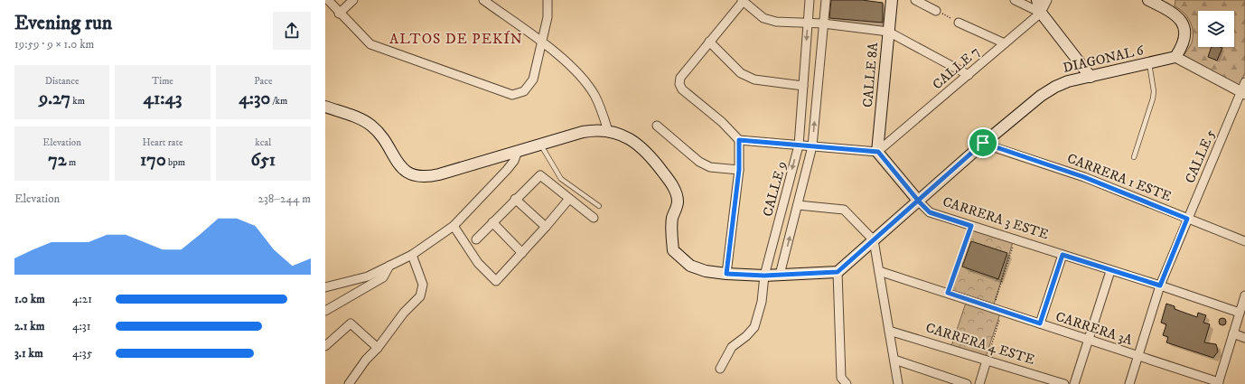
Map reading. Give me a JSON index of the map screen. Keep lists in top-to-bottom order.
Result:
{
  "streets": {
    "main road": ["DIAGONAL 6", "CALLE 8A", "CARRERA 3 ESTE"],
    "street": [
      "CALLE 7",
      "CALLE 5",
      "CARRERA 1 ESTE",
      "CALLE 9",
      "CARRERA 3A",
      "CARRERA 4 ESTE"
    ]
  },
  "crossings": [
    ["DIAGONAL 6", "CARRERA 1 ESTE"],
    ["DIAGONAL 6", "CARRERA 3 ESTE"],
    ["CALLE 7", "CALLE 8A"],
    ["CALLE 7", "CARRERA 3 ESTE"],
    ["CALLE 8A", "CARRERA 3 ESTE"],
    ["CALLE 5", "CARRERA 1 ESTE"],
    ["CALLE 5", "CARRERA 3 ESTE"],
    ["CALLE 5", "CARRERA 3A"]
  ],
  "districts": ["ALTOS DE PEKÍN"],
  "page": {
    "heading": ["Evening run", "19:59 · 9 × 1.0 km"],
    "stats": [
      ["Distance", "9.27 km"],
      ["Time", "41:43"],
      ["Pace", "4:30 /km"],
      ["Elevation", "72 m"],
      ["Heart rate", "170 bpm"],
      ["kcal", "651"]
    ],
    "chart": ["Elevation", "238–244 m"],
    "list": [
      {
        "name": "1.0 km",
        "note": "4:21"
      },
      {
        "name": "2.1 km",
        "note": "4:31"
      },
      {
        "name": "3.1 km",
        "note": "4:35"
      }
    ]
  }
}
